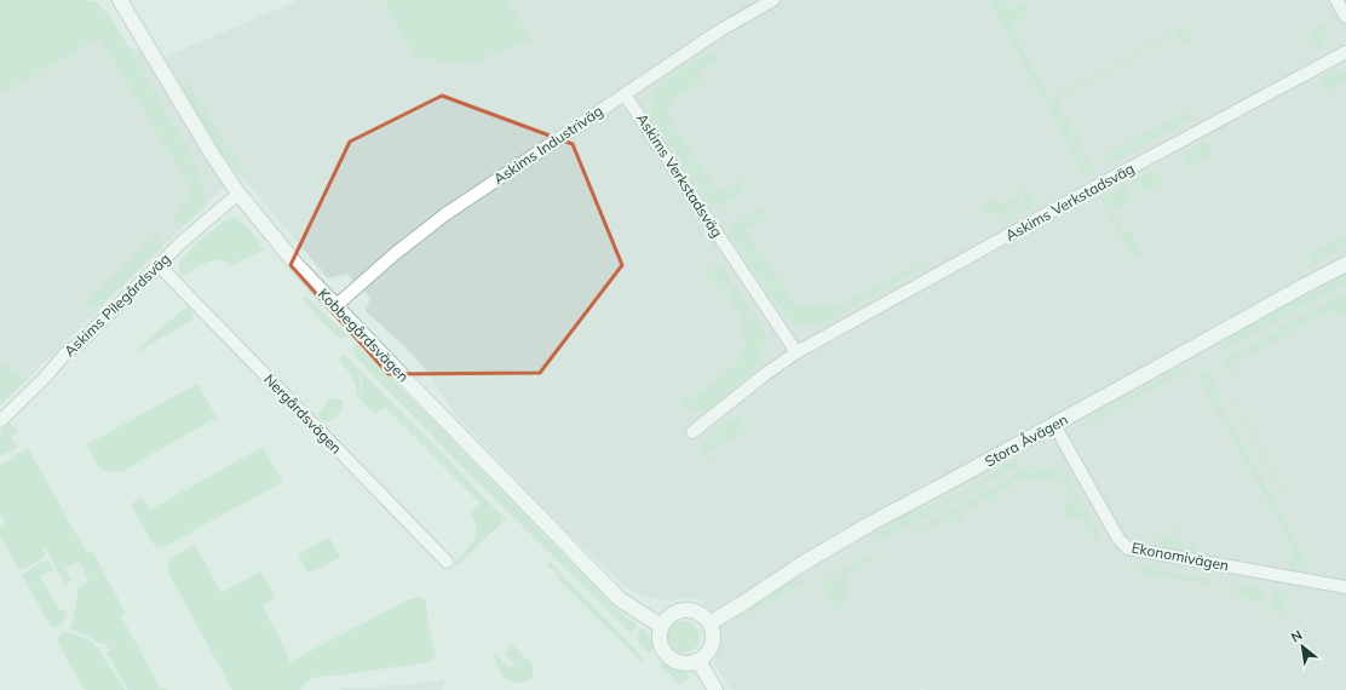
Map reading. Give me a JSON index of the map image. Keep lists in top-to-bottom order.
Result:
{
  "streets": {
    "street": [
      "Askims Industriväg",
      "Askims Verkstadsväg",
      "Askims Pilegårdsväg",
      "Kobbegårdsvägen",
      "Nergårdsvägen",
      "Stora Åvägen",
      "Ekonomivägen"
    ]
  },
  "crossings": [
    ["Askims Industriväg", "Askims Verkstadsväg"],
    ["Askims Industriväg", "Kobbegårdsvägen"],
    ["Askims Pilegårdsväg", "Kobbegårdsvägen"],
    ["Askims Pilegårdsväg", "Nergårdsvägen"],
    ["Kobbegårdsvägen", "Stora Åvägen"],
    ["Stora Åvägen", "Ekonomivägen"]
  ],
  "north": "top left"
}
